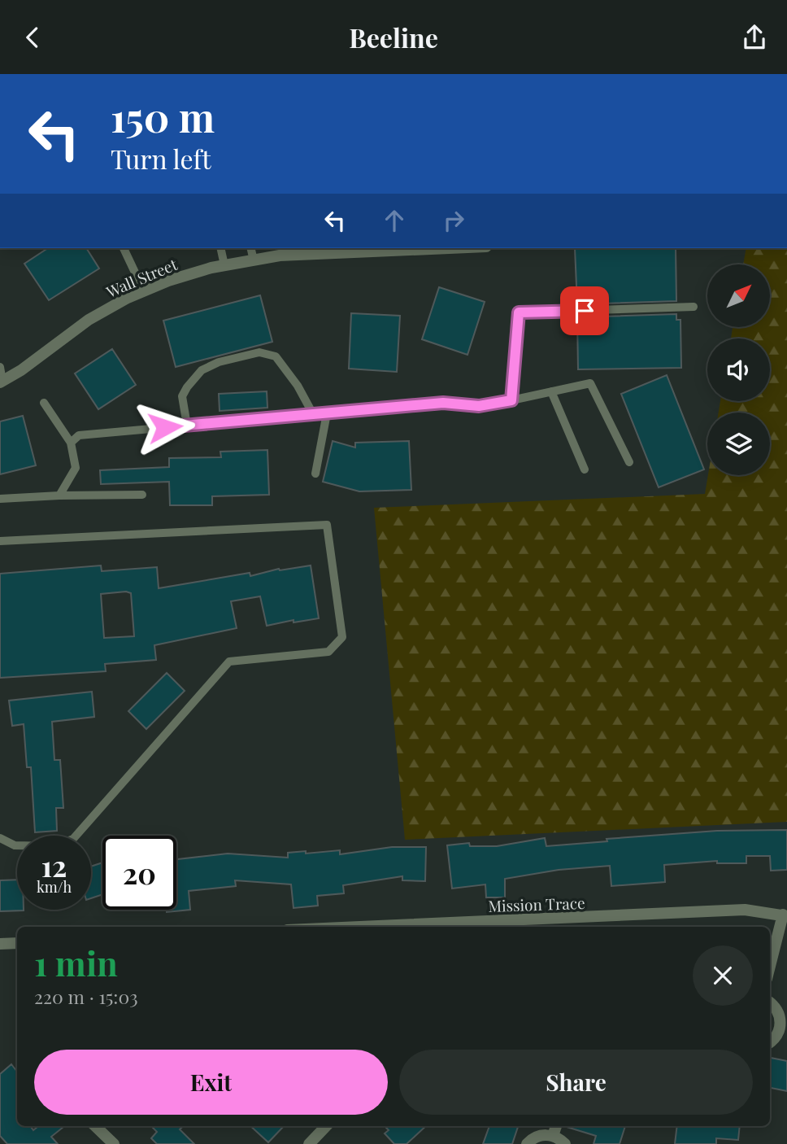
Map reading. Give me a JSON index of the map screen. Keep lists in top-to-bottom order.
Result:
{
  "streets": {
    "street": ["Wall Street", "Mission Trace"]
  },
  "north": "top right",
  "page": {
    "header": "Beeline",
    "turn": ["150 m", "Turn left"],
    "speed": "12 km/h",
    "limit": "20",
    "heading": ["1 min", "220 m · 15:03"],
    "buttons": ["Exit", "Share"]
  }
}
